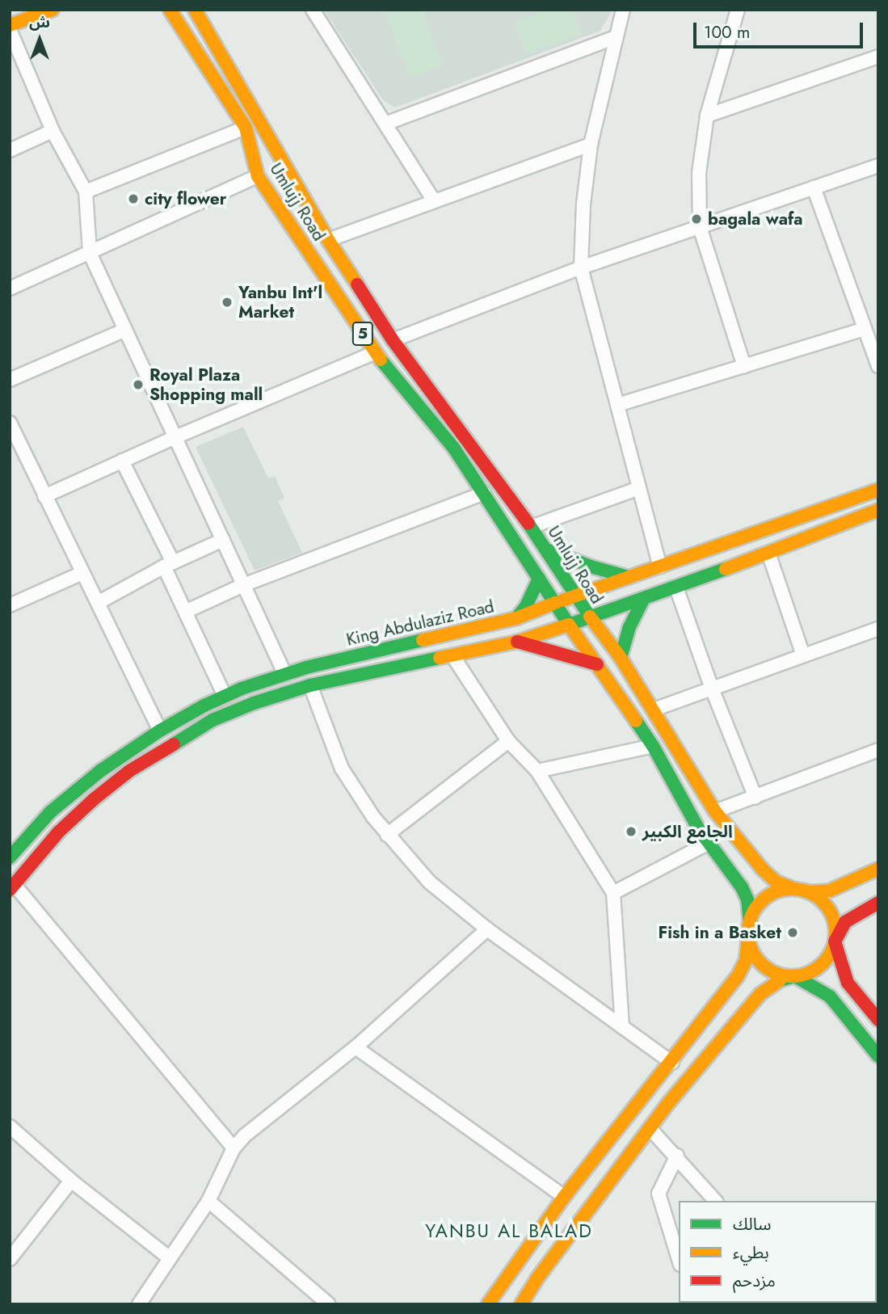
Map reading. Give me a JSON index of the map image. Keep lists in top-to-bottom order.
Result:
{
  "streets": {
    "main road": ["Umlujj Road", "5", "King Abdulaziz Road"]
  },
  "crossings": [
    ["Umlujj Road", "King Abdulaziz Road"]
  ],
  "districts": ["YANBU AL BALAD"],
  "places": [
    "city flower",
    "bagala wafa",
    "Yanbu Int'l Market",
    "Royal Plaza Shopping mall",
    "الجامع الكبير",
    "Fish in a Basket"
  ],
  "legend": ["سالك", "بطيء", "مزدحم"],
  "scale_bar": "100 m",
  "north": "top"
}
